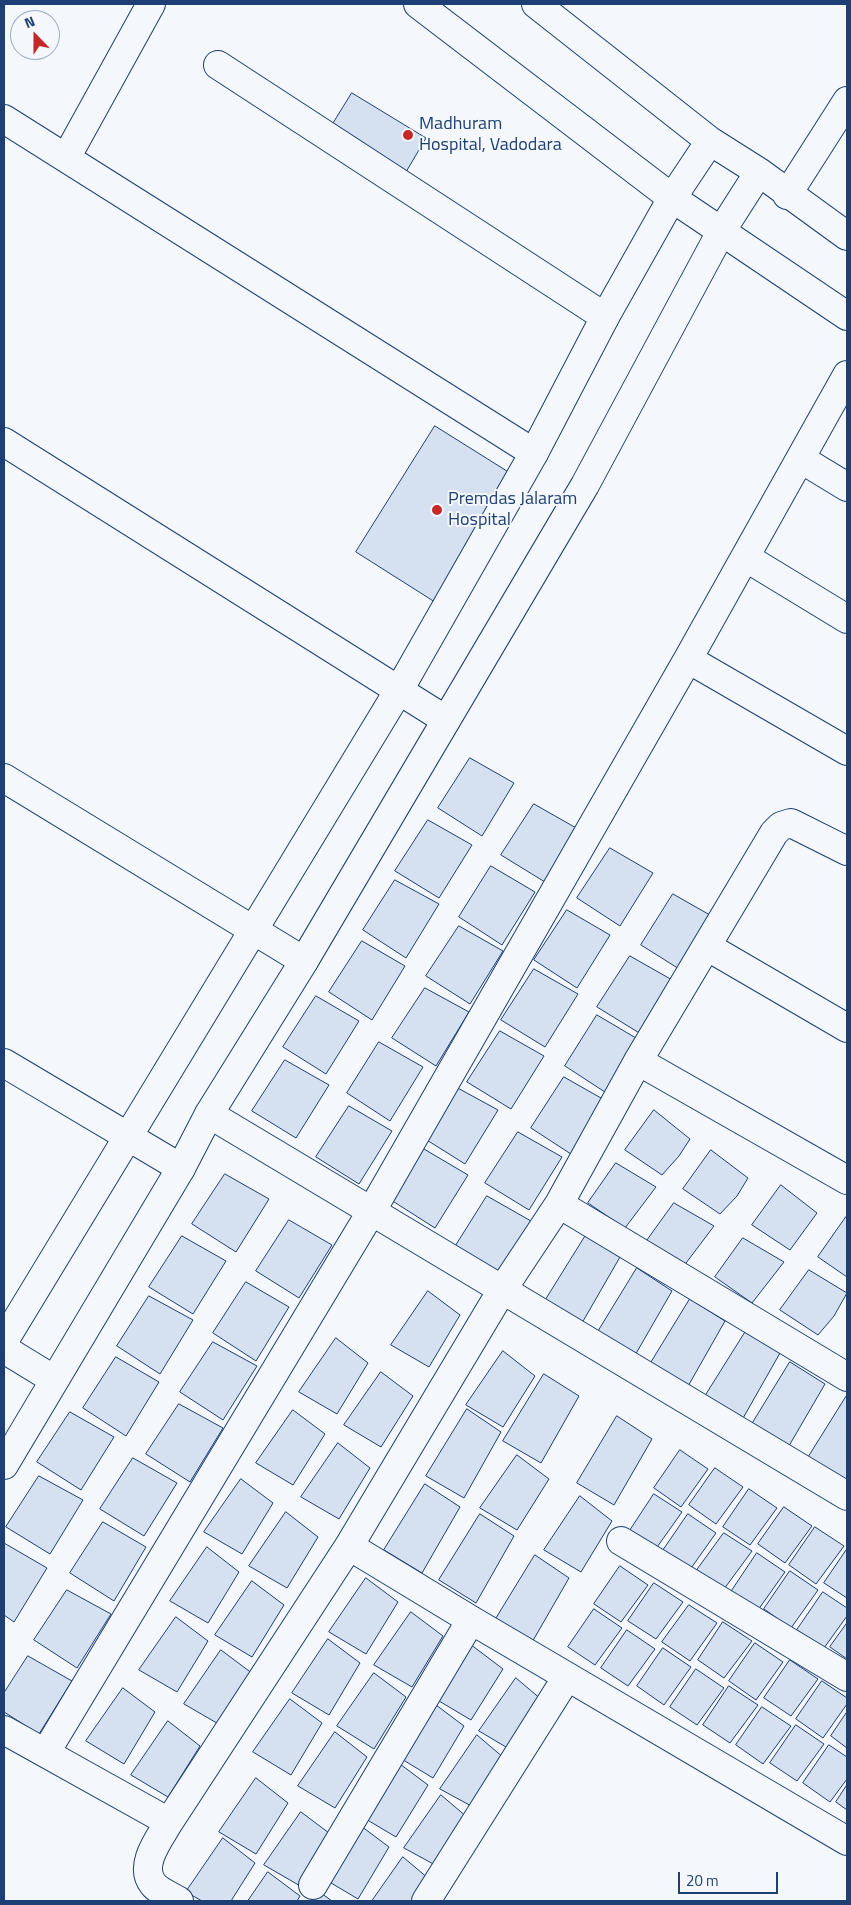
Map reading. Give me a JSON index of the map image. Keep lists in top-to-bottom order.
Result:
{
  "places": ["Madhuram Hospital, Vadodara", "Premdas Jalaram Hospital"],
  "scale_bar": "20 m",
  "north": "top"
}
